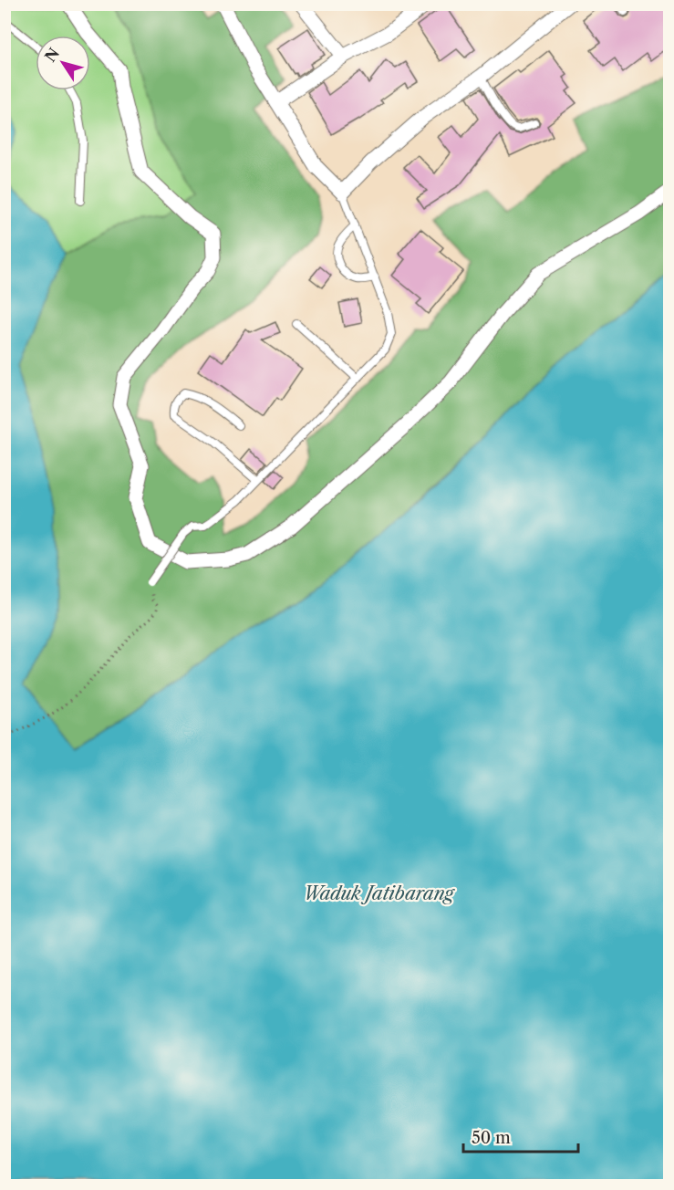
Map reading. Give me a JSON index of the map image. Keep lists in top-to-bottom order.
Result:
{
  "water": ["Waduk Jatibarang"],
  "scale_bar": "50 m",
  "north": "top left"
}
